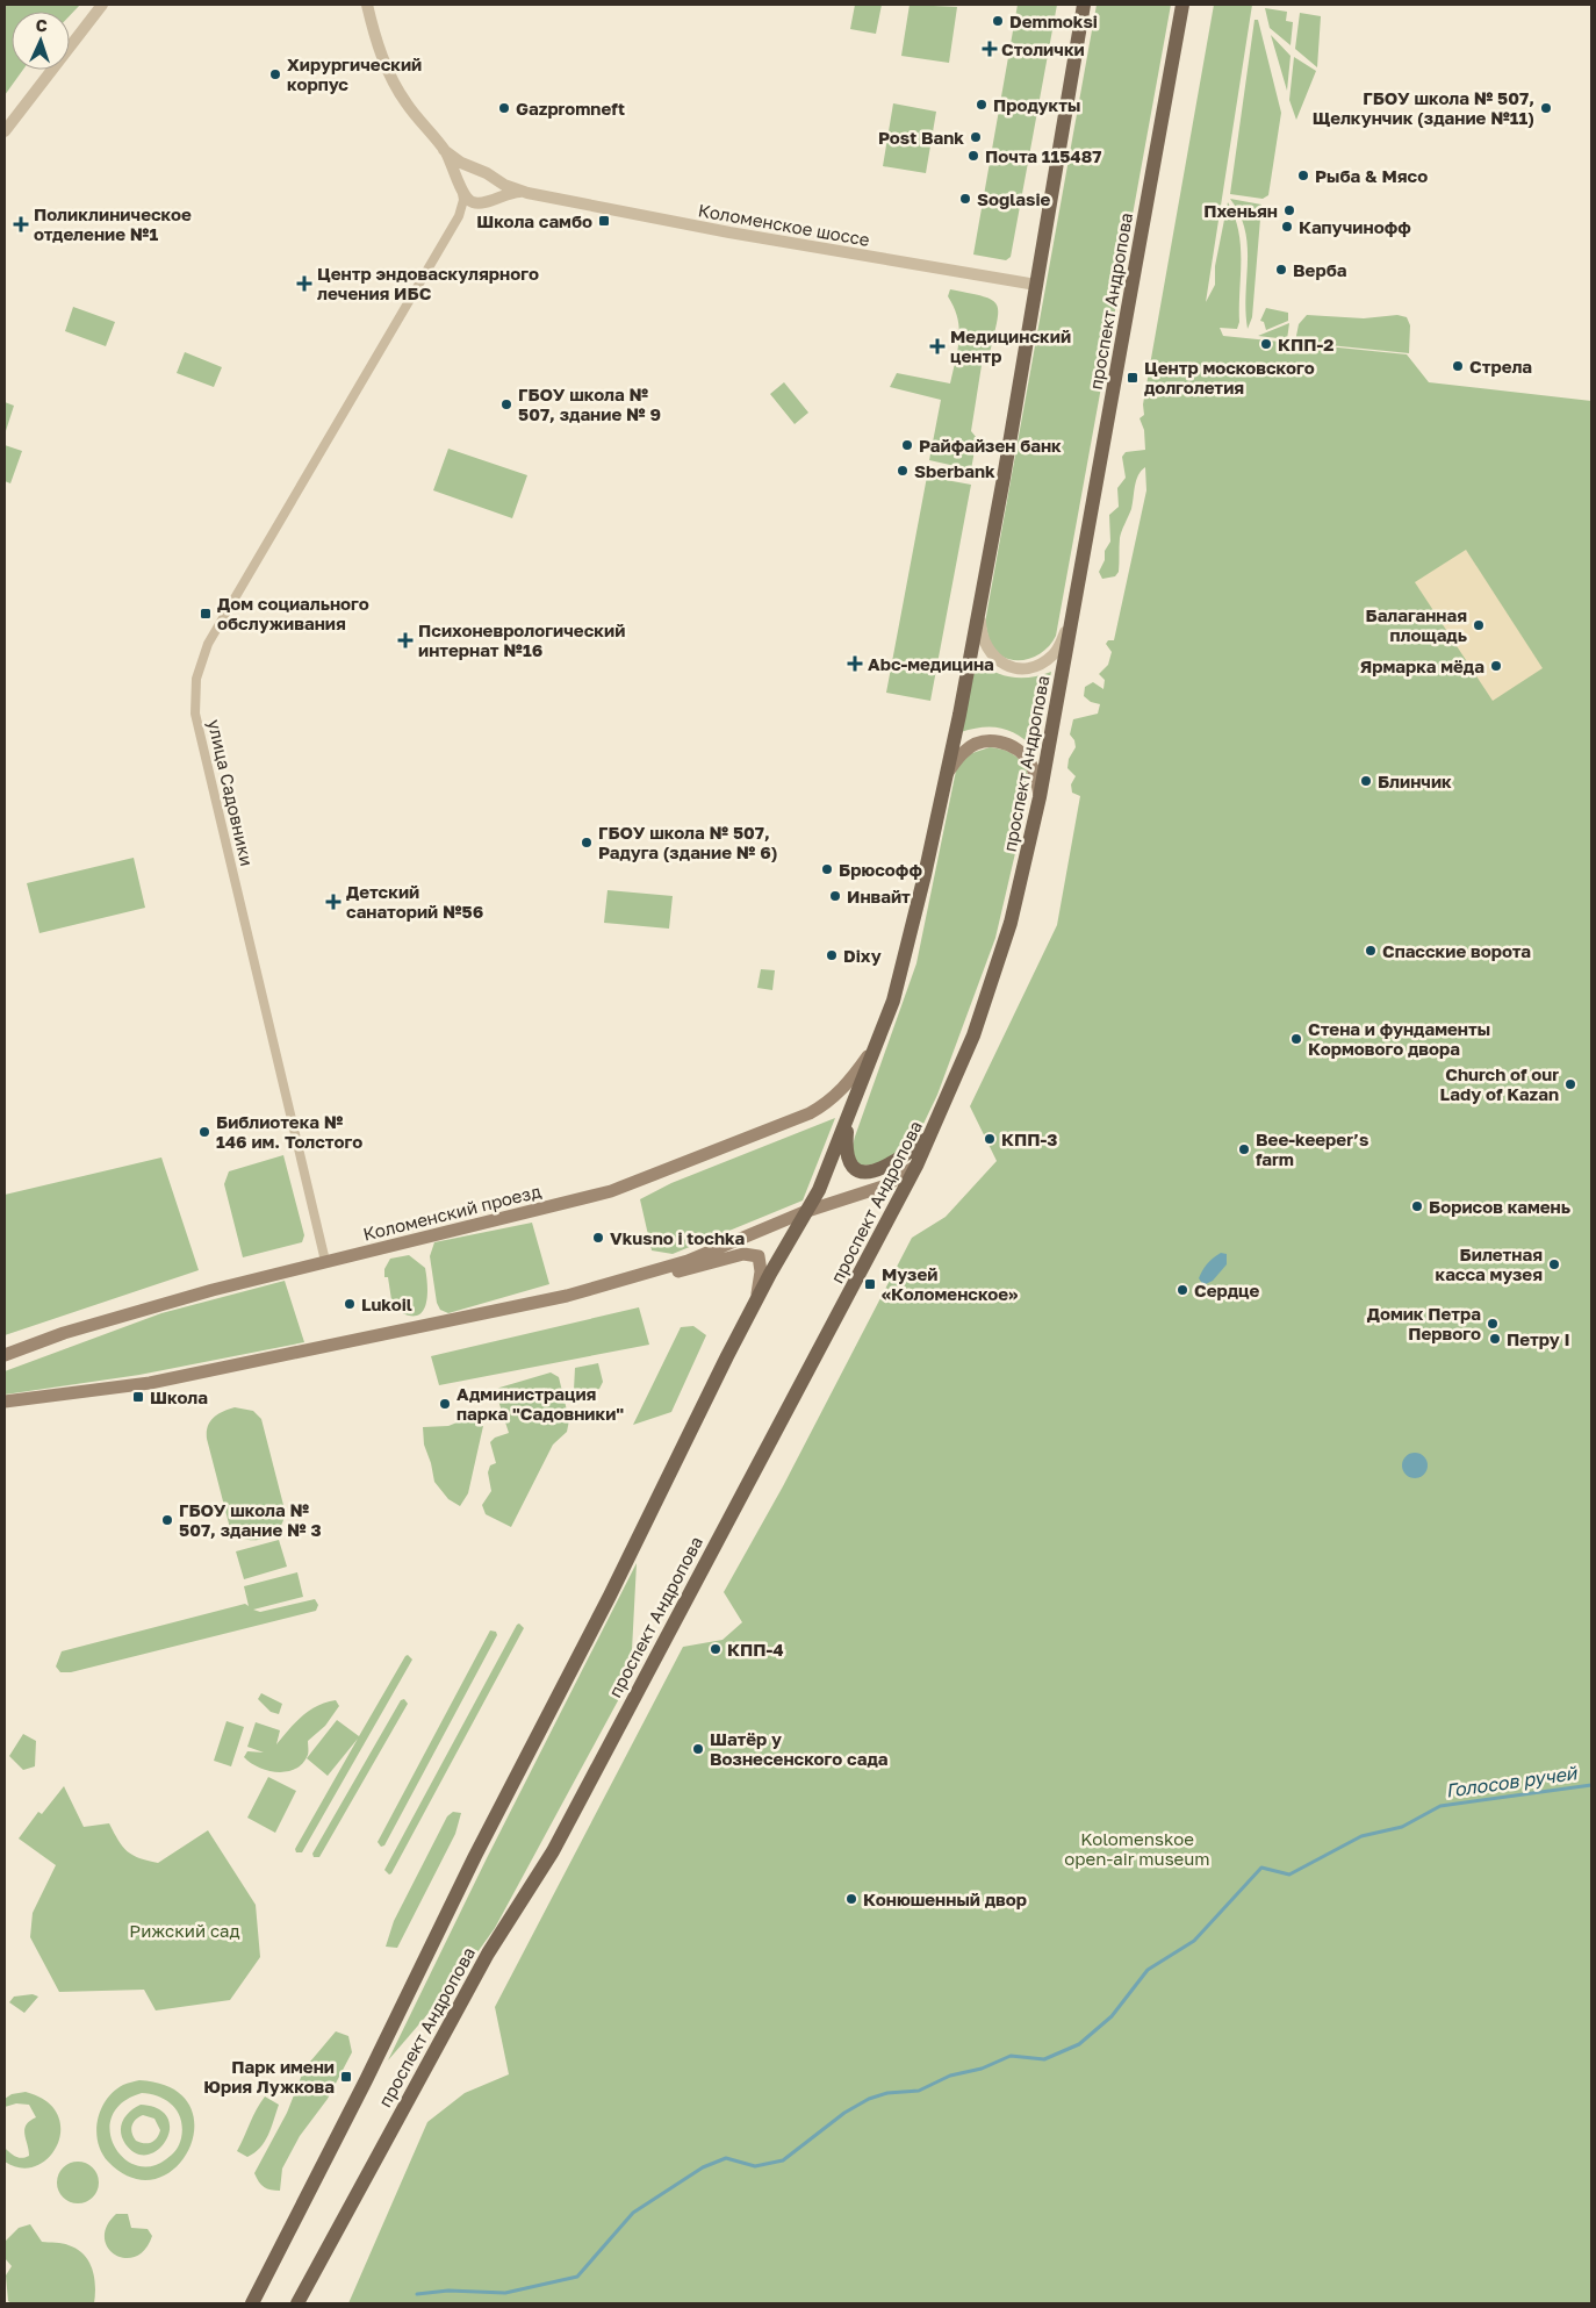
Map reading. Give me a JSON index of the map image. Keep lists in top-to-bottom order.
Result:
{
  "streets": {
    "main road": ["проспект Андропова", "Коломенский проезд"],
    "street": ["Коломенское шоссе", "улица Садовники"]
  },
  "crossings": [
    ["Коломенское шоссе", "проспект Андропова"],
    ["Коломенское шоссе", "улица Садовники"],
    ["проспект Андропова", "Коломенский проезд"],
    ["улица Садовники", "Коломенский проезд"]
  ],
  "water": ["Голосов ручей"],
  "parks": ["Kolomenskoe open-air museum", "Рижский сад"],
  "places": {
    "other": [
      "Demmoksi",
      "Хирургический корпус",
      "Продукты",
      "Gazpromneft",
      "ГБОУ школа № 507, Щелкунчик (здание №11)",
      "Post Bank",
      "Почта 115487",
      "Рыба & Мясо",
      "Soglasie",
      "Пхеньян",
      "Капучинофф",
      "Верба",
      "КПП-2",
      "Стрела",
      "ГБОУ школа № 507, здание № 9",
      "Райфайзен банк",
      "Sberbank",
      "Балаганная площадь",
      "Ярмарка мёда",
      "Блинчик",
      "ГБОУ школа № 507, Радуга (здание № 6)",
      "Брюсофф",
      "Инвайт",
      "Спасские ворота",
      "Dixy",
      "Стена и фундаменты Кормового двора",
      "Church of our Lady of Kazan",
      "Библиотека № 146 им. Толстого",
      "КПП-3",
      "Bee-keeper’s farm",
      "Борисов камень",
      "Vkusno i tochka",
      "Билетная касса музея",
      "Сердце",
      "Lukoil",
      "Домик Петра Первого",
      "Петру I",
      "Администрация парка \"Садовники\"",
      "ГБОУ школа № 507, здание № 3",
      "КПП-4",
      "Шатёр у Вознесенского сада",
      "Конюшенный двор"
    ],
    "health": [
      "Столички",
      "Поликлиническое отделение №1",
      "Центр эндоваскулярного лечения ИБС",
      "Медицинский центр",
      "Психоневрологический интернат №16",
      "Abc-медицина",
      "Детский санаторий №56"
    ],
    "transit": [
      "Школа самбо",
      "Центр московского долголетия",
      "Дом социального обслуживания",
      "Музей «Коломенское»",
      "Школа",
      "Парк имени Юрия Лужкова"
    ]
  },
  "north": "top"
}
